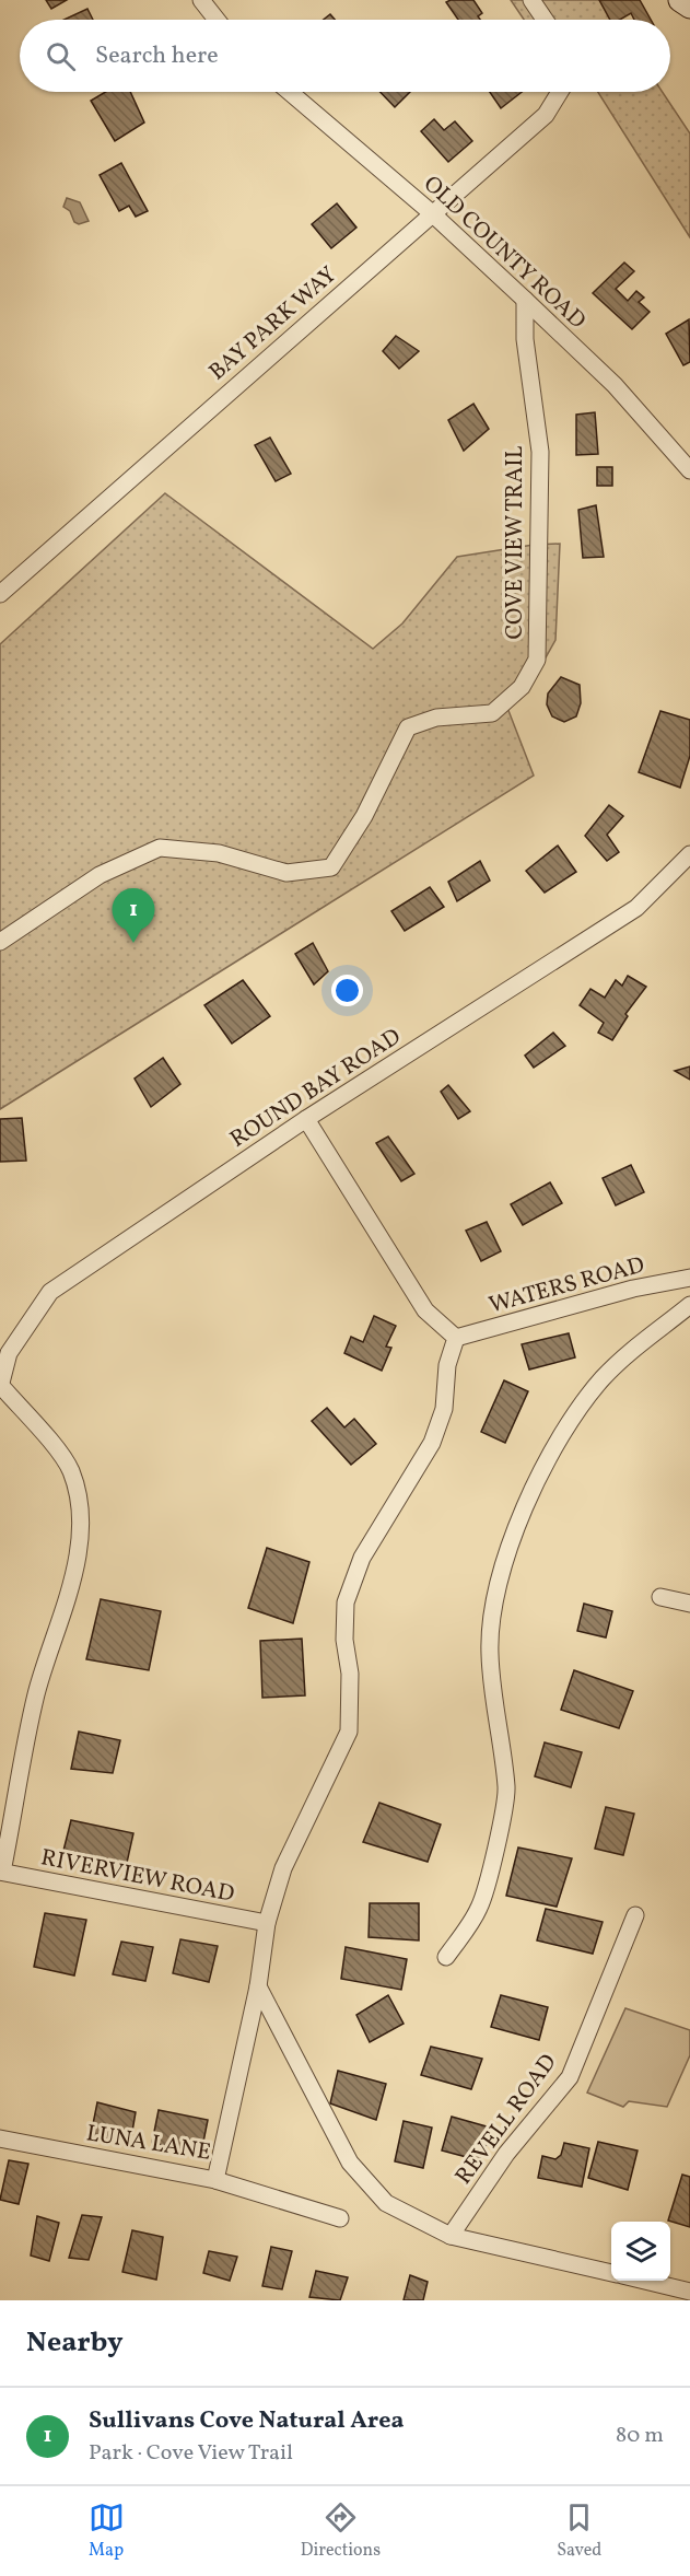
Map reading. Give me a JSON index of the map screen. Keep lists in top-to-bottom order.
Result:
{
  "streets": {
    "street": [
      "OLD COUNTY ROAD",
      "BAY PARK WAY",
      "COVE VIEW TRAIL",
      "ROUND BAY ROAD",
      "WATERS ROAD",
      "RIVERVIEW ROAD",
      "REVELL ROAD",
      "LUNA LANE"
    ]
  },
  "crossings": [
    ["OLD COUNTY ROAD", "BAY PARK WAY"],
    ["OLD COUNTY ROAD", "COVE VIEW TRAIL"],
    ["WATERS ROAD", "LUNA LANE"],
    ["RIVERVIEW ROAD", "LUNA LANE"]
  ],
  "page": {
    "search": "Search here",
    "pins": "1",
    "heading": "Nearby",
    "list": [
      {
        "mark": "1",
        "name": "Sullivans Cove Natural Area",
        "note": "Park · Cove View Trail",
        "value": "80 m"
      }
    ],
    "nav": ["Map", "Directions", "Saved"]
  }
}
